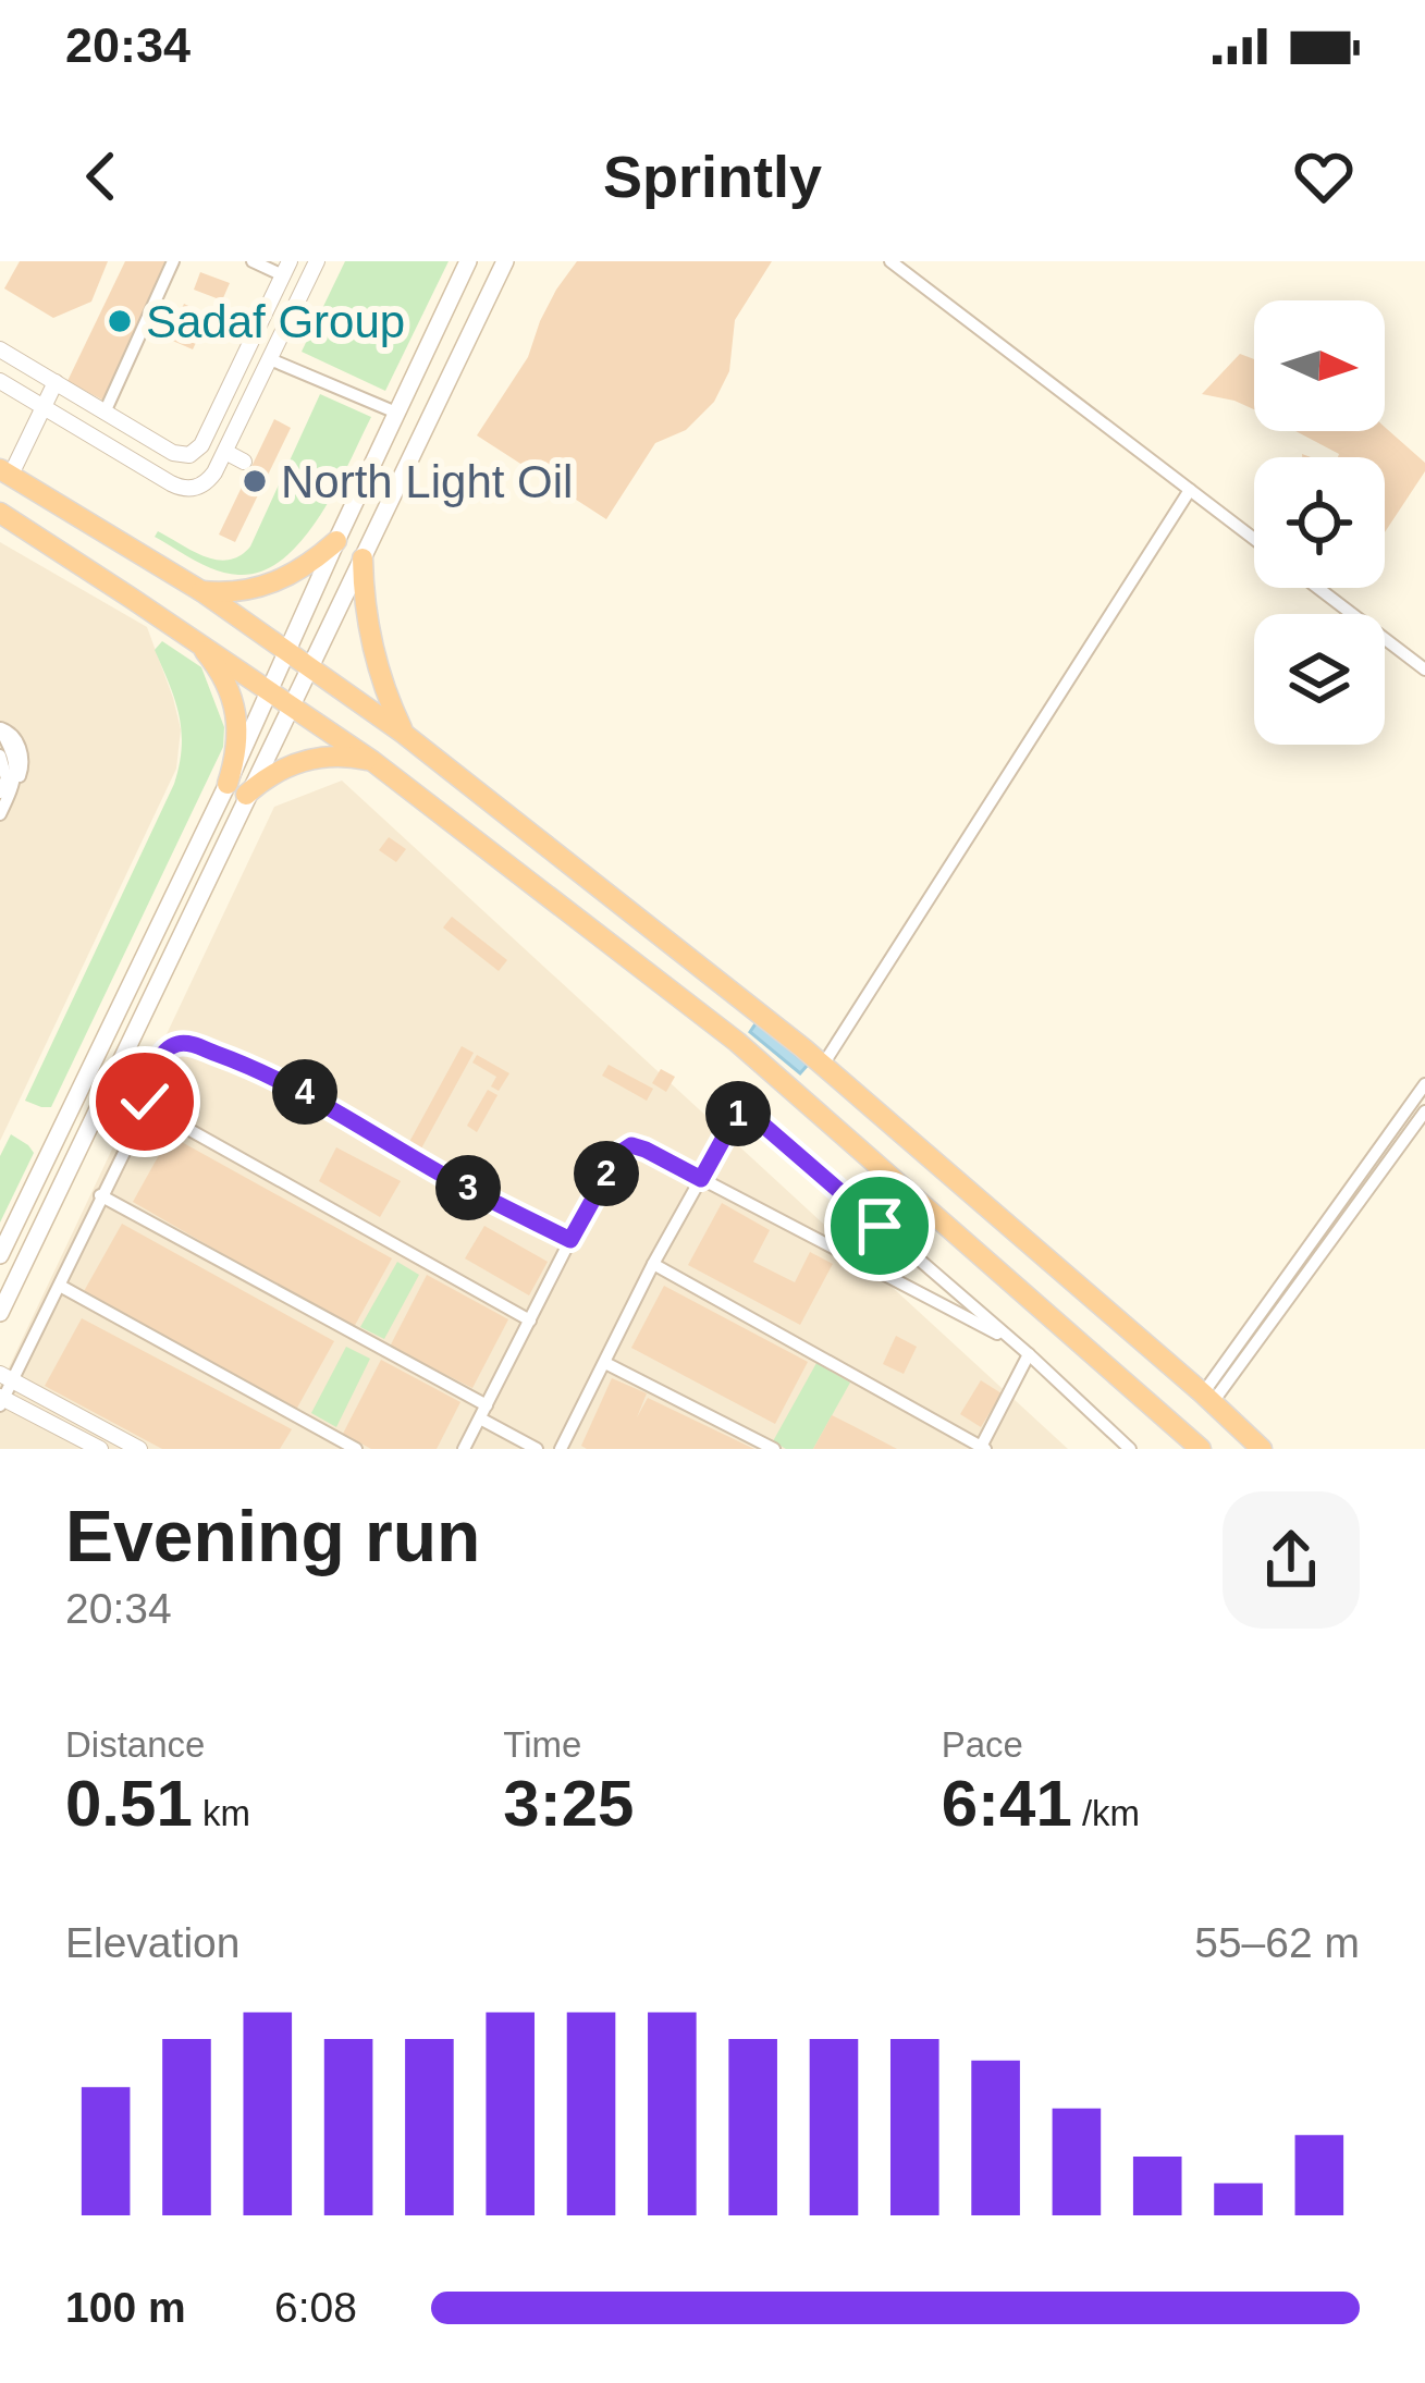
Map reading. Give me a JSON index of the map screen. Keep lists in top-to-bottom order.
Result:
{
  "places": ["Sadaf Group", "North Light Oil"],
  "north": "right",
  "page": {
    "status": "20:34",
    "header": "Sprintly",
    "pins": [
      "4",
      "1",
      "2",
      "3"
    ],
    "heading": ["Evening run", "20:34"],
    "stats": [
      ["Distance", "0.51 km"],
      ["Time", "3:25"],
      ["Pace", "6:41 /km"]
    ],
    "chart": ["Elevation", "55–62 m"],
    "list": [
      {
        "name": "100 m",
        "note": "6:08"
      }
    ]
  }
}
